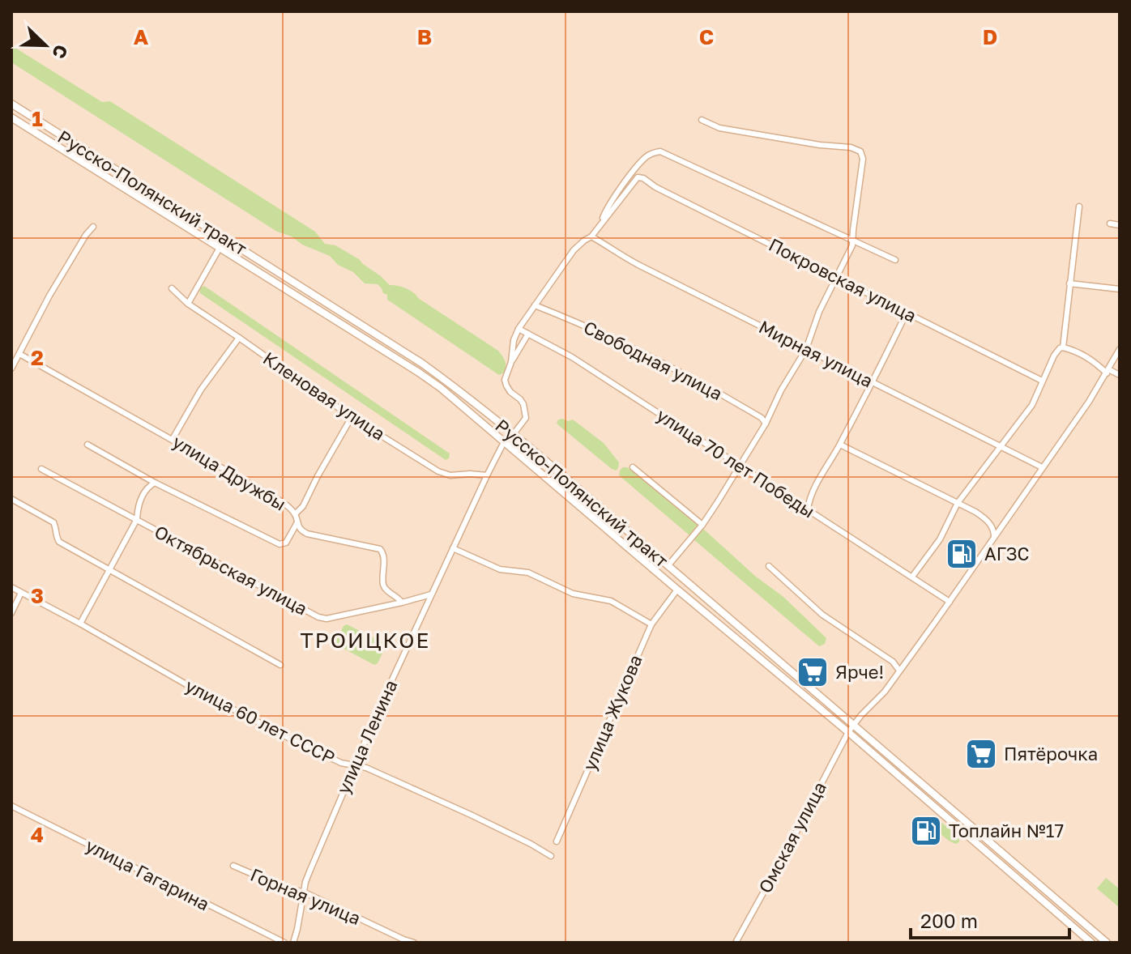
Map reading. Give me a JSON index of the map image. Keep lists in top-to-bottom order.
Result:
{
  "streets": {
    "main road": ["Русско-Полянский тракт"],
    "street": [
      "Покровская улица",
      "Мирная улица",
      "Свободная улица",
      "Кленовая улица",
      "улица 70 лет Победы",
      "улица Дружбы",
      "Октябрьская улица",
      "улица Жукова",
      "улица 60 лет СССР",
      "улица Ленина",
      "Омская улица",
      "улица Гагарина",
      "Горная улица"
    ]
  },
  "crossings": [
    ["Русско-Полянский тракт", "улица Жукова"],
    ["Русско-Полянский тракт", "улица Ленина"],
    ["Русско-Полянский тракт", "Омская улица"],
    ["Мирная улица", "Омская улица"],
    ["Кленовая улица", "улица Ленина"],
    ["улица 70 лет Победы", "Омская улица"],
    ["улица Дружбы", "Октябрьская улица"],
    ["Октябрьская улица", "улица Ленина"],
    ["улица 60 лет СССР", "улица Ленина"],
    ["улица Ленина", "Горная улица"]
  ],
  "districts": ["ТРОИЦКОЕ"],
  "places": {
    "fuel station": ["АГЗС", "Топлайн №17"],
    "supermarket": ["Ярче!", "Пятёрочка"]
  },
  "scale_bar": "200 m",
  "north": "bottom right",
  "grid": {
    "columns": [
      "A",
      "B",
      "C",
      "D"
    ],
    "rows": [
      "1",
      "2",
      "3",
      "4"
    ]
  }
}
